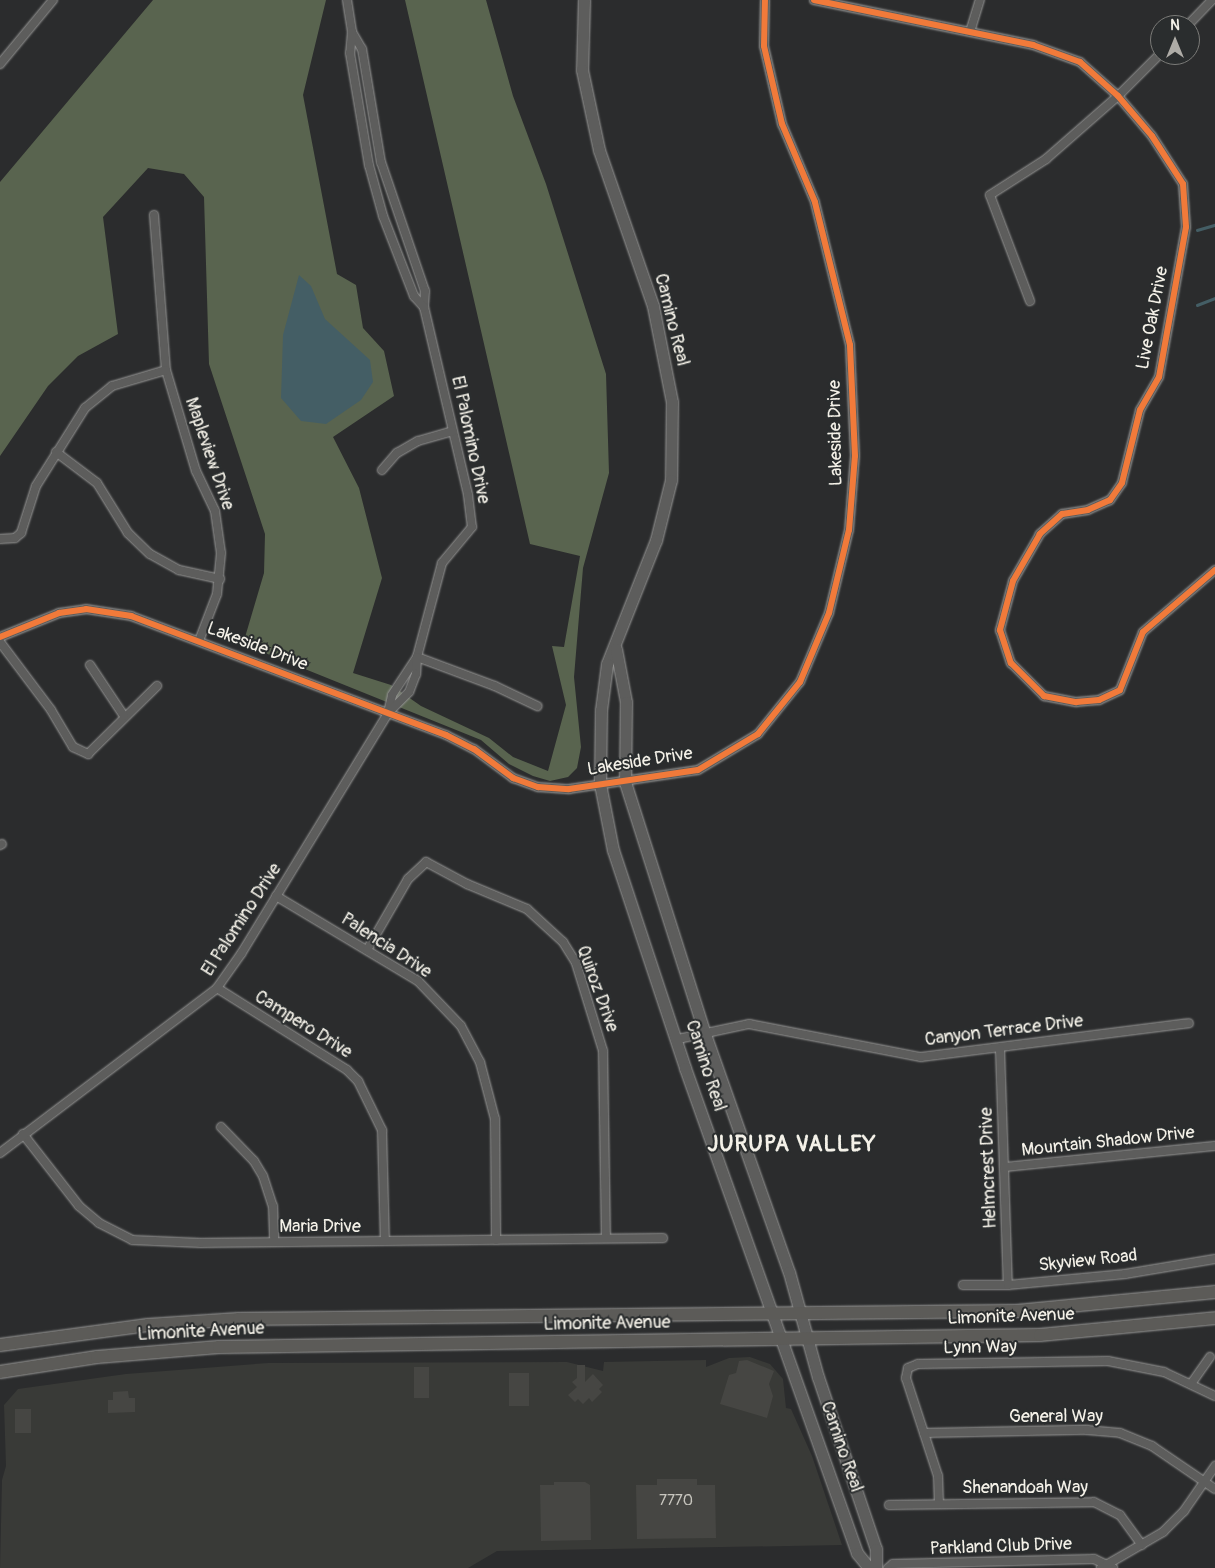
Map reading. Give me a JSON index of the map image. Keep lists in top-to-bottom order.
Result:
{
  "streets": {
    "main road": ["Camino Real", "Limonite Avenue"],
    "street": [
      "Live Oak Drive",
      "Lakeside Drive",
      "El Palomino Drive",
      "Mapleview Drive",
      "Palencia Drive",
      "Quiroz Drive",
      "Campero Drive",
      "Canyon Terrace Drive",
      "Mountain Shadow Drive",
      "Helmcrest Drive",
      "Maria Drive",
      "Skyview Road",
      "Lynn Way",
      "General Way",
      "Shenandoah Way",
      "Parkland Club Drive"
    ]
  },
  "crossings": [
    ["Camino Real", "Lakeside Drive"],
    ["Camino Real", "Canyon Terrace Drive"],
    ["Camino Real", "Limonite Avenue"],
    ["Lakeside Drive", "El Palomino Drive"],
    ["Lakeside Drive", "Mapleview Drive"],
    ["El Palomino Drive", "Palencia Drive"],
    ["El Palomino Drive", "Campero Drive"],
    ["El Palomino Drive", "Maria Drive"],
    ["Palencia Drive", "Quiroz Drive"],
    ["Palencia Drive", "Maria Drive"],
    ["Quiroz Drive", "Maria Drive"],
    ["Campero Drive", "Maria Drive"],
    ["Canyon Terrace Drive", "Helmcrest Drive"],
    ["Mountain Shadow Drive", "Helmcrest Drive"],
    ["Helmcrest Drive", "Skyview Road"],
    ["Lynn Way", "General Way"],
    ["Lynn Way", "Shenandoah Way"]
  ],
  "districts": ["JURUPA VALLEY"],
  "house_numbers": ["7770"],
  "north": "top"
}
